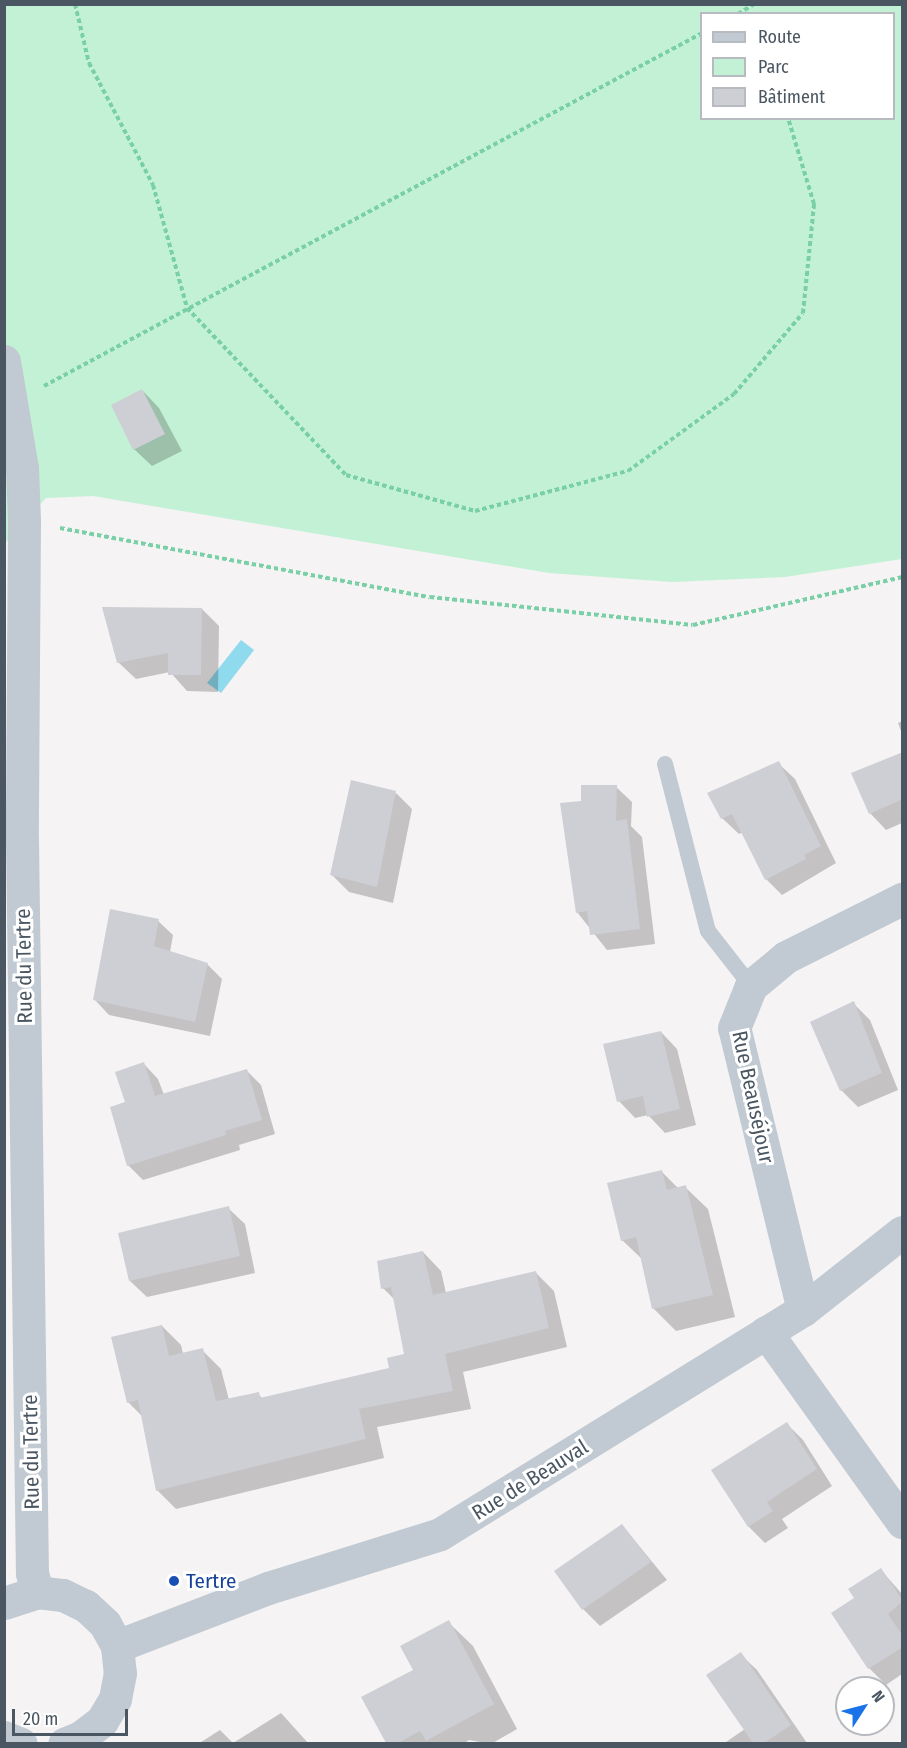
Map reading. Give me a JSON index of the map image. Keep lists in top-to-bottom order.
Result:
{
  "streets": {
    "street": ["Rue du Tertre", "Rue Beauséjour", "Rue de Beauval"]
  },
  "crossings": [
    ["Rue Beauséjour", "Rue de Beauval"]
  ],
  "places": ["Tertre"],
  "legend": ["Route", "Parc", "Bâtiment"],
  "scale_bar": "20 m",
  "north": "top right"
}
